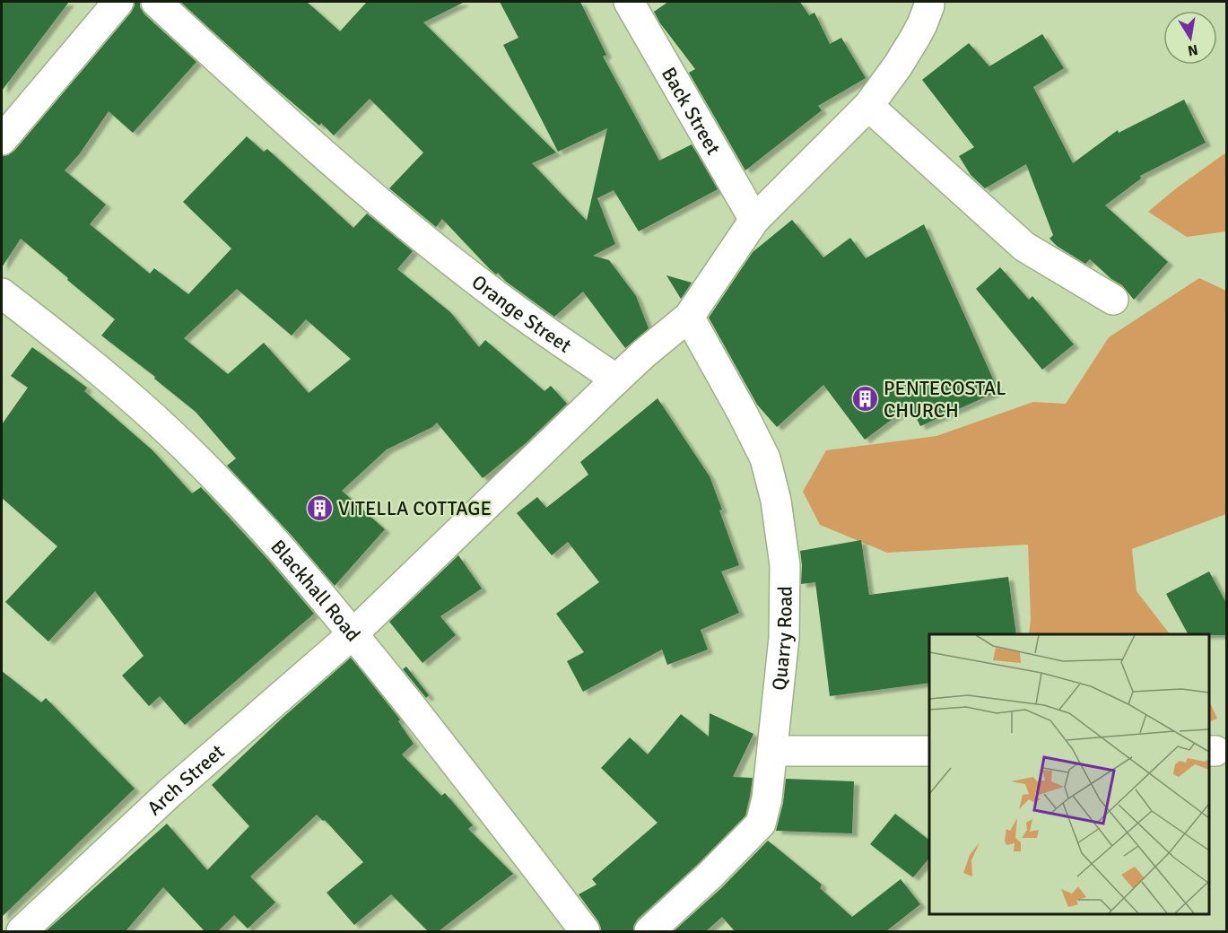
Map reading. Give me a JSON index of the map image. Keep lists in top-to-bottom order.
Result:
{
  "streets": {
    "street": [
      "Back Street",
      "Orange Street",
      "Blackhall Road",
      "Quarry Road",
      "Arch Street"
    ]
  },
  "crossings": [
    ["Blackhall Road", "Arch Street"]
  ],
  "places": {
    "building": ["PENTECOSTAL CHURCH", "VITELLA COTTAGE"]
  },
  "north": "bottom"
}
